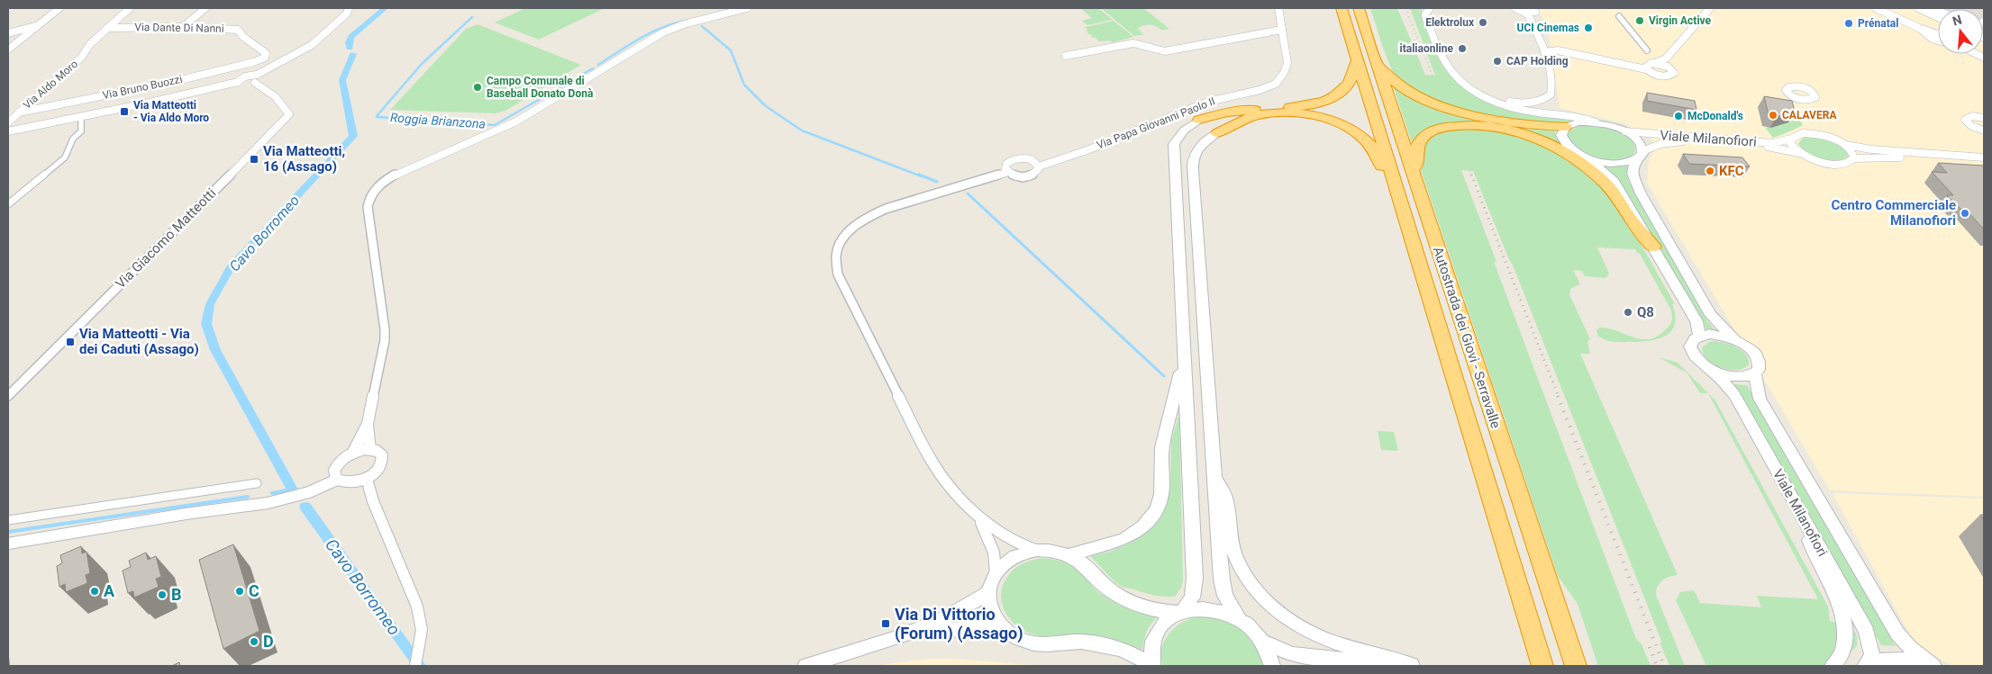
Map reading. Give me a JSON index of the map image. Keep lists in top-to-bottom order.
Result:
{
  "streets": {
    "highway": ["Autostrada dei Giovi - Serravalle"],
    "main road": ["Viale Milanofiori"],
    "street": [
      "Via Dante Di Nanni",
      "Via Aldo Moro",
      "Via Bruno Buozzi",
      "Via Papa Giovanni Paolo II",
      "Via Giacomo Matteotti"
    ]
  },
  "crossings": [
    ["Via Dante Di Nanni", "Via Aldo Moro"],
    ["Via Dante Di Nanni", "Via Bruno Buozzi"],
    ["Via Aldo Moro", "Via Bruno Buozzi"]
  ],
  "water": ["Roggia Brianzona", "Cavo Borromeo"],
  "places": {
    "other": [
      "Virgin Active",
      "Elektrolux",
      "Prénatal",
      "UCI Cinemas",
      "italiaonline",
      "CAP Holding",
      "Campo Comunale di Baseball Donato Donà",
      "CALAVERA",
      "McDonald's",
      "KFC",
      "Centro Commerciale Milanofiori",
      "Q8",
      "A",
      "C",
      "B",
      "D"
    ],
    "transit": [
      "Via Matteotti - Via Aldo Moro",
      "Via Matteotti, 16 (Assago)",
      "Via Matteotti - Via dei Caduti (Assago)",
      "Via Di Vittorio (Forum) (Assago)"
    ]
  },
  "north": "top"
}
